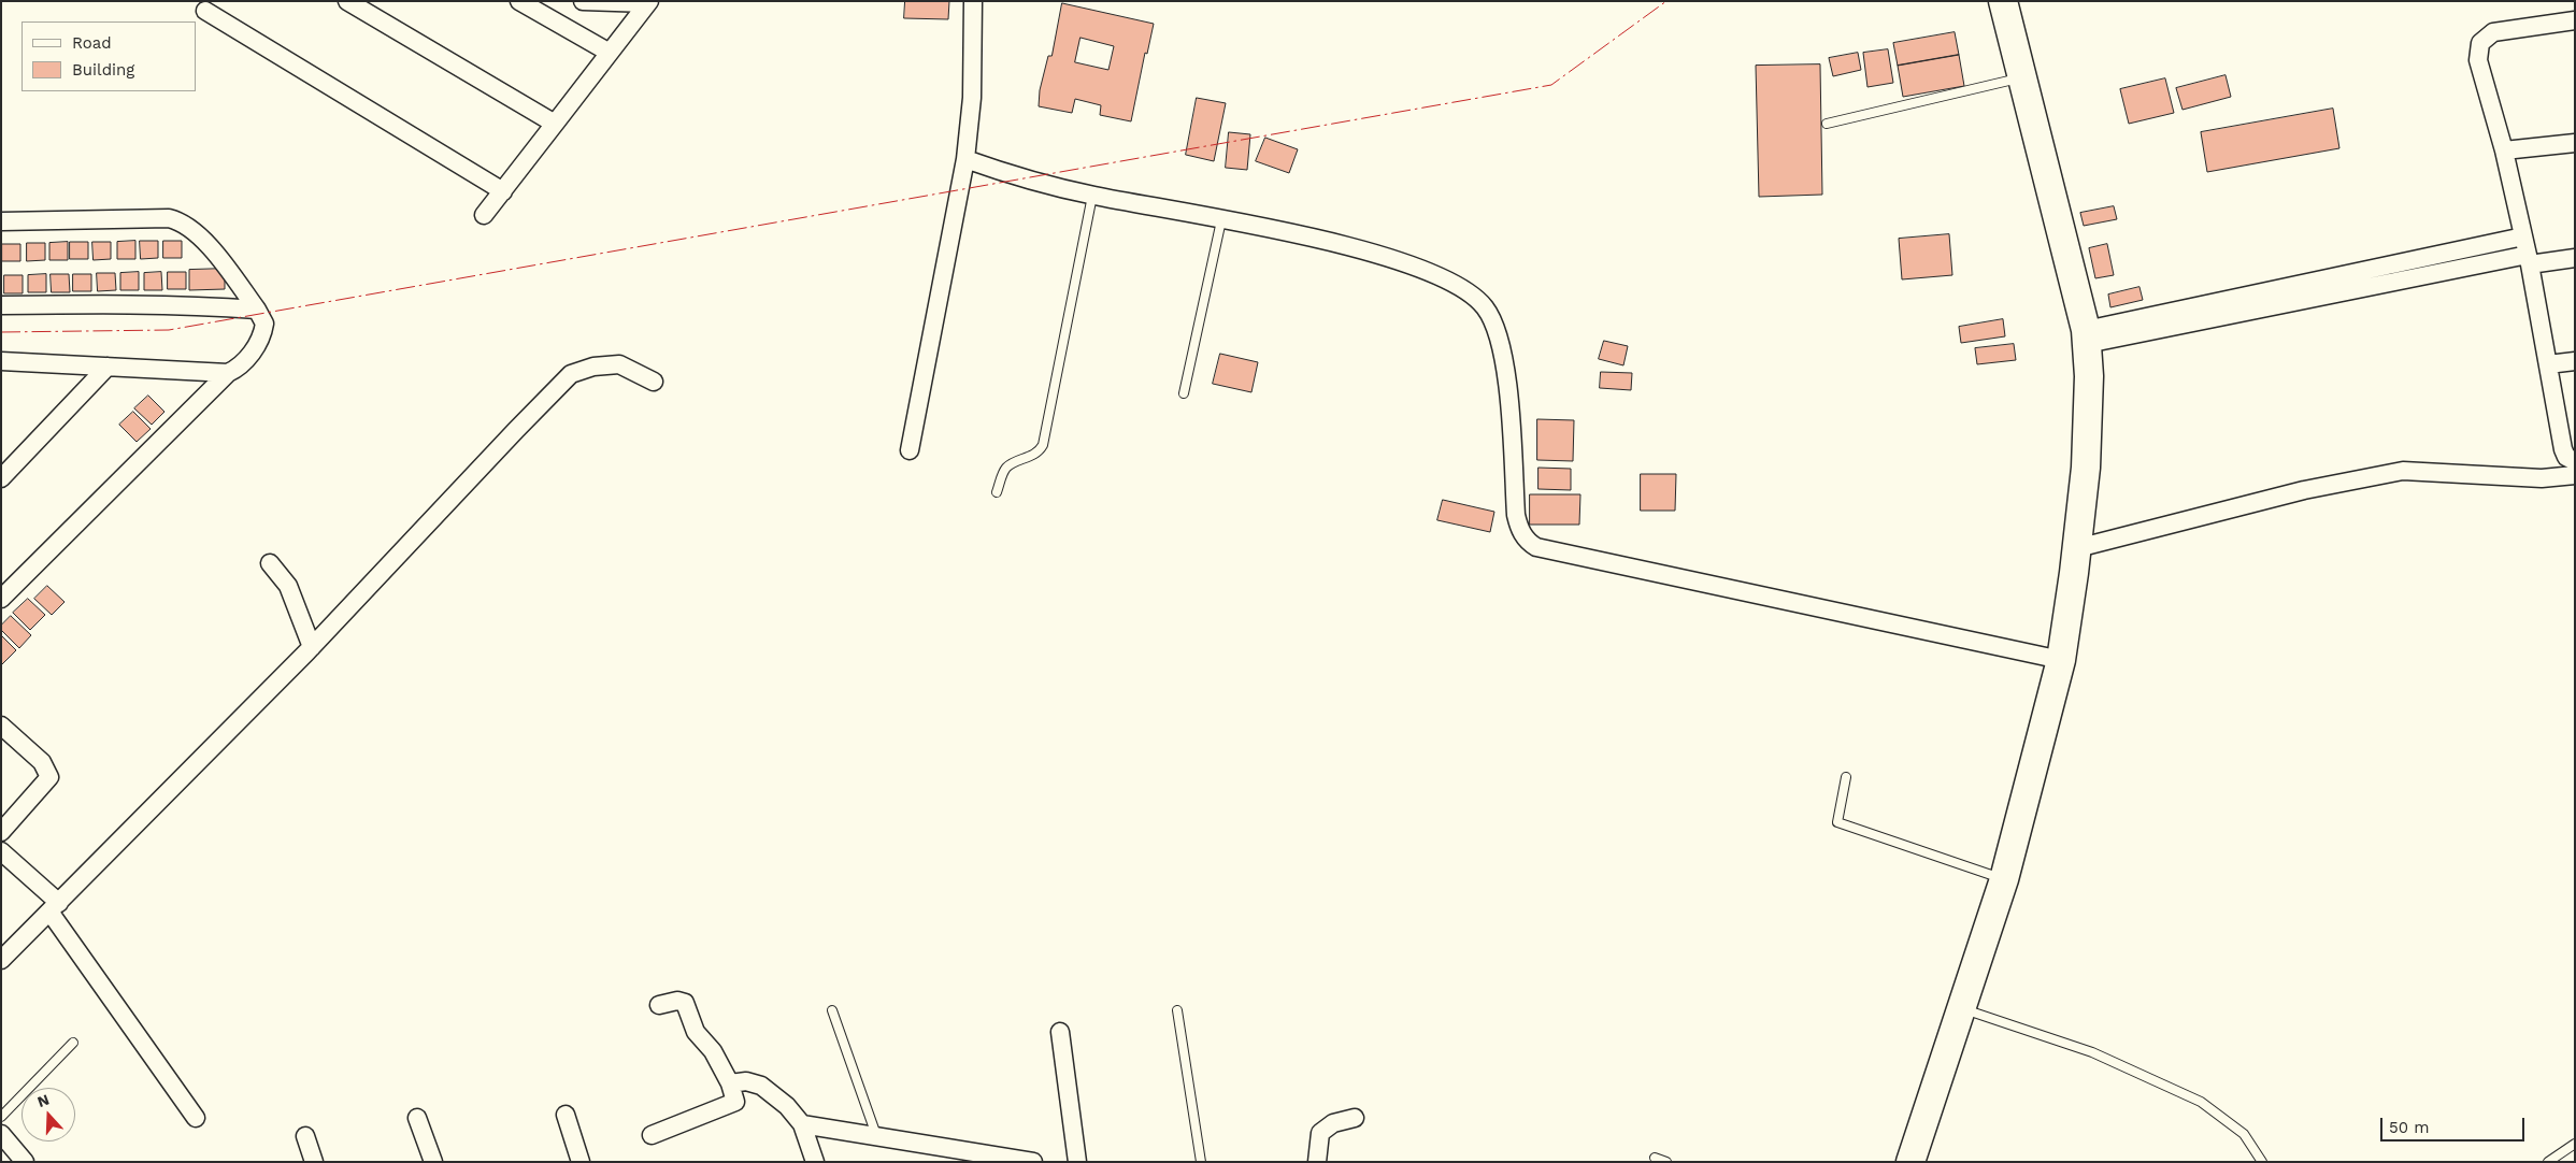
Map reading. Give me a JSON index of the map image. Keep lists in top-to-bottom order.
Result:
{
  "legend": ["Road", "Building"],
  "scale_bar": "50 m",
  "north": "top"
}
